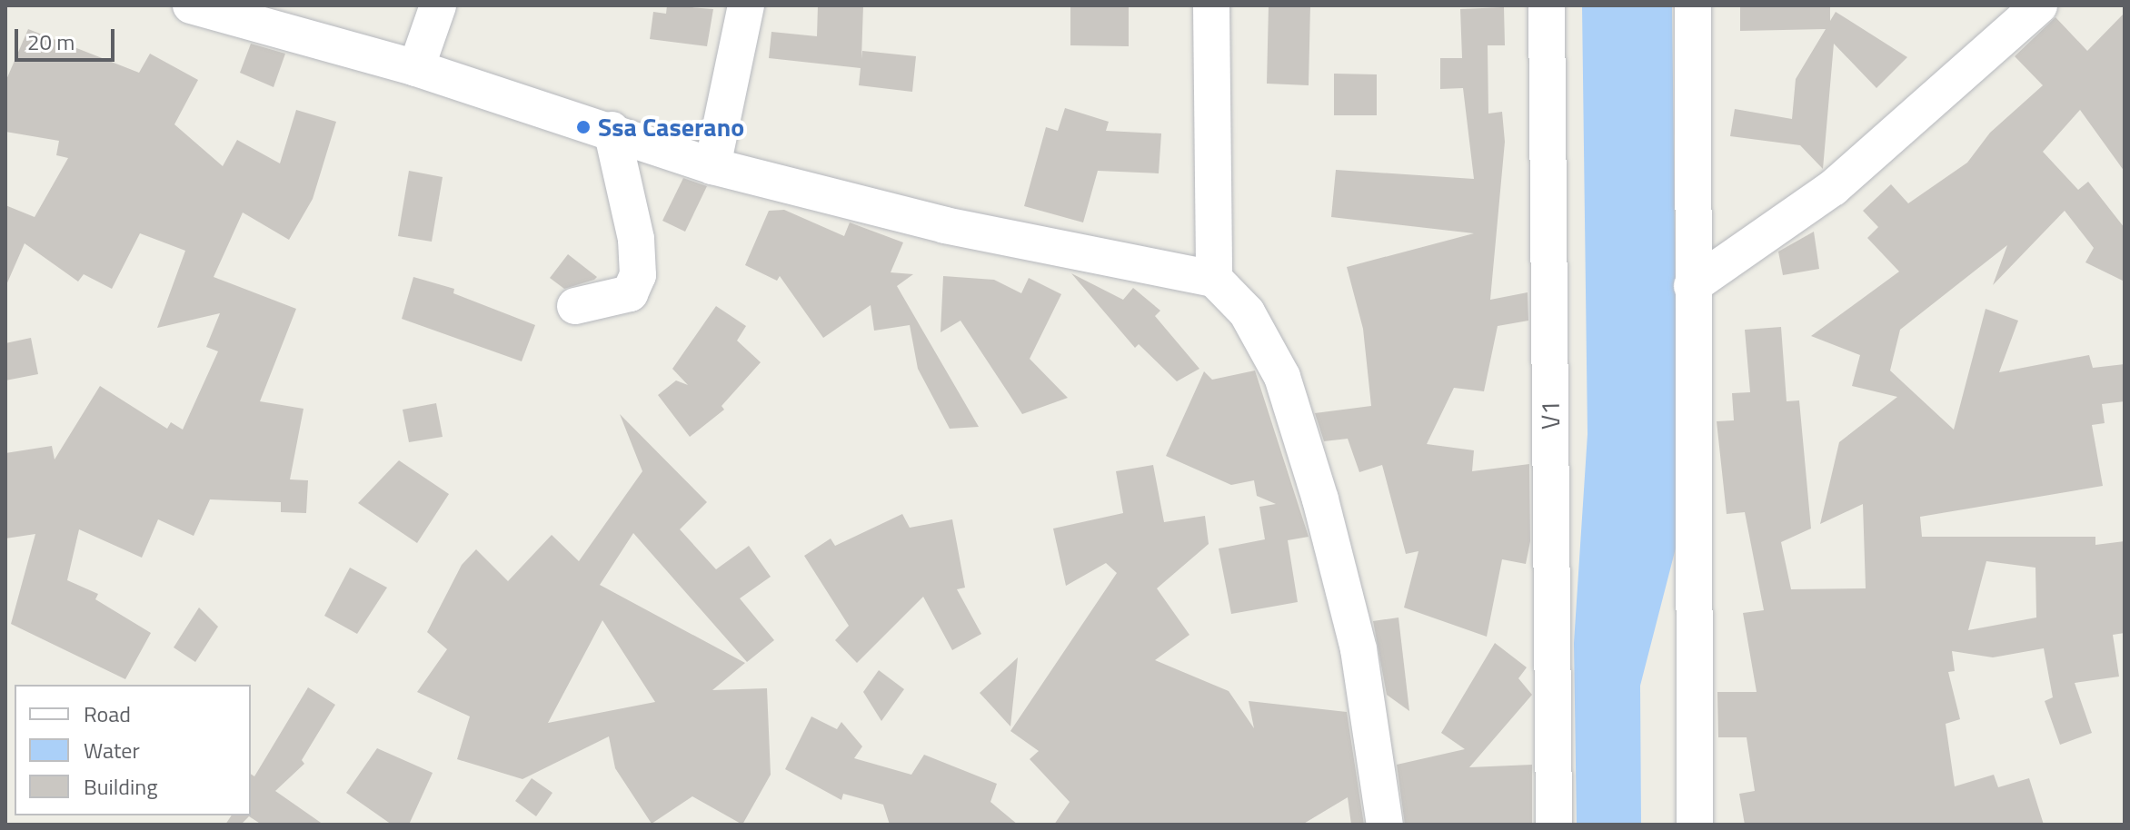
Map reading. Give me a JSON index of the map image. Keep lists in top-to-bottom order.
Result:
{
  "streets": {
    "street": ["V1"]
  },
  "places": ["Ssa Caserano"],
  "legend": ["Road", "Water", "Building"],
  "scale_bar": "20 m"
}
